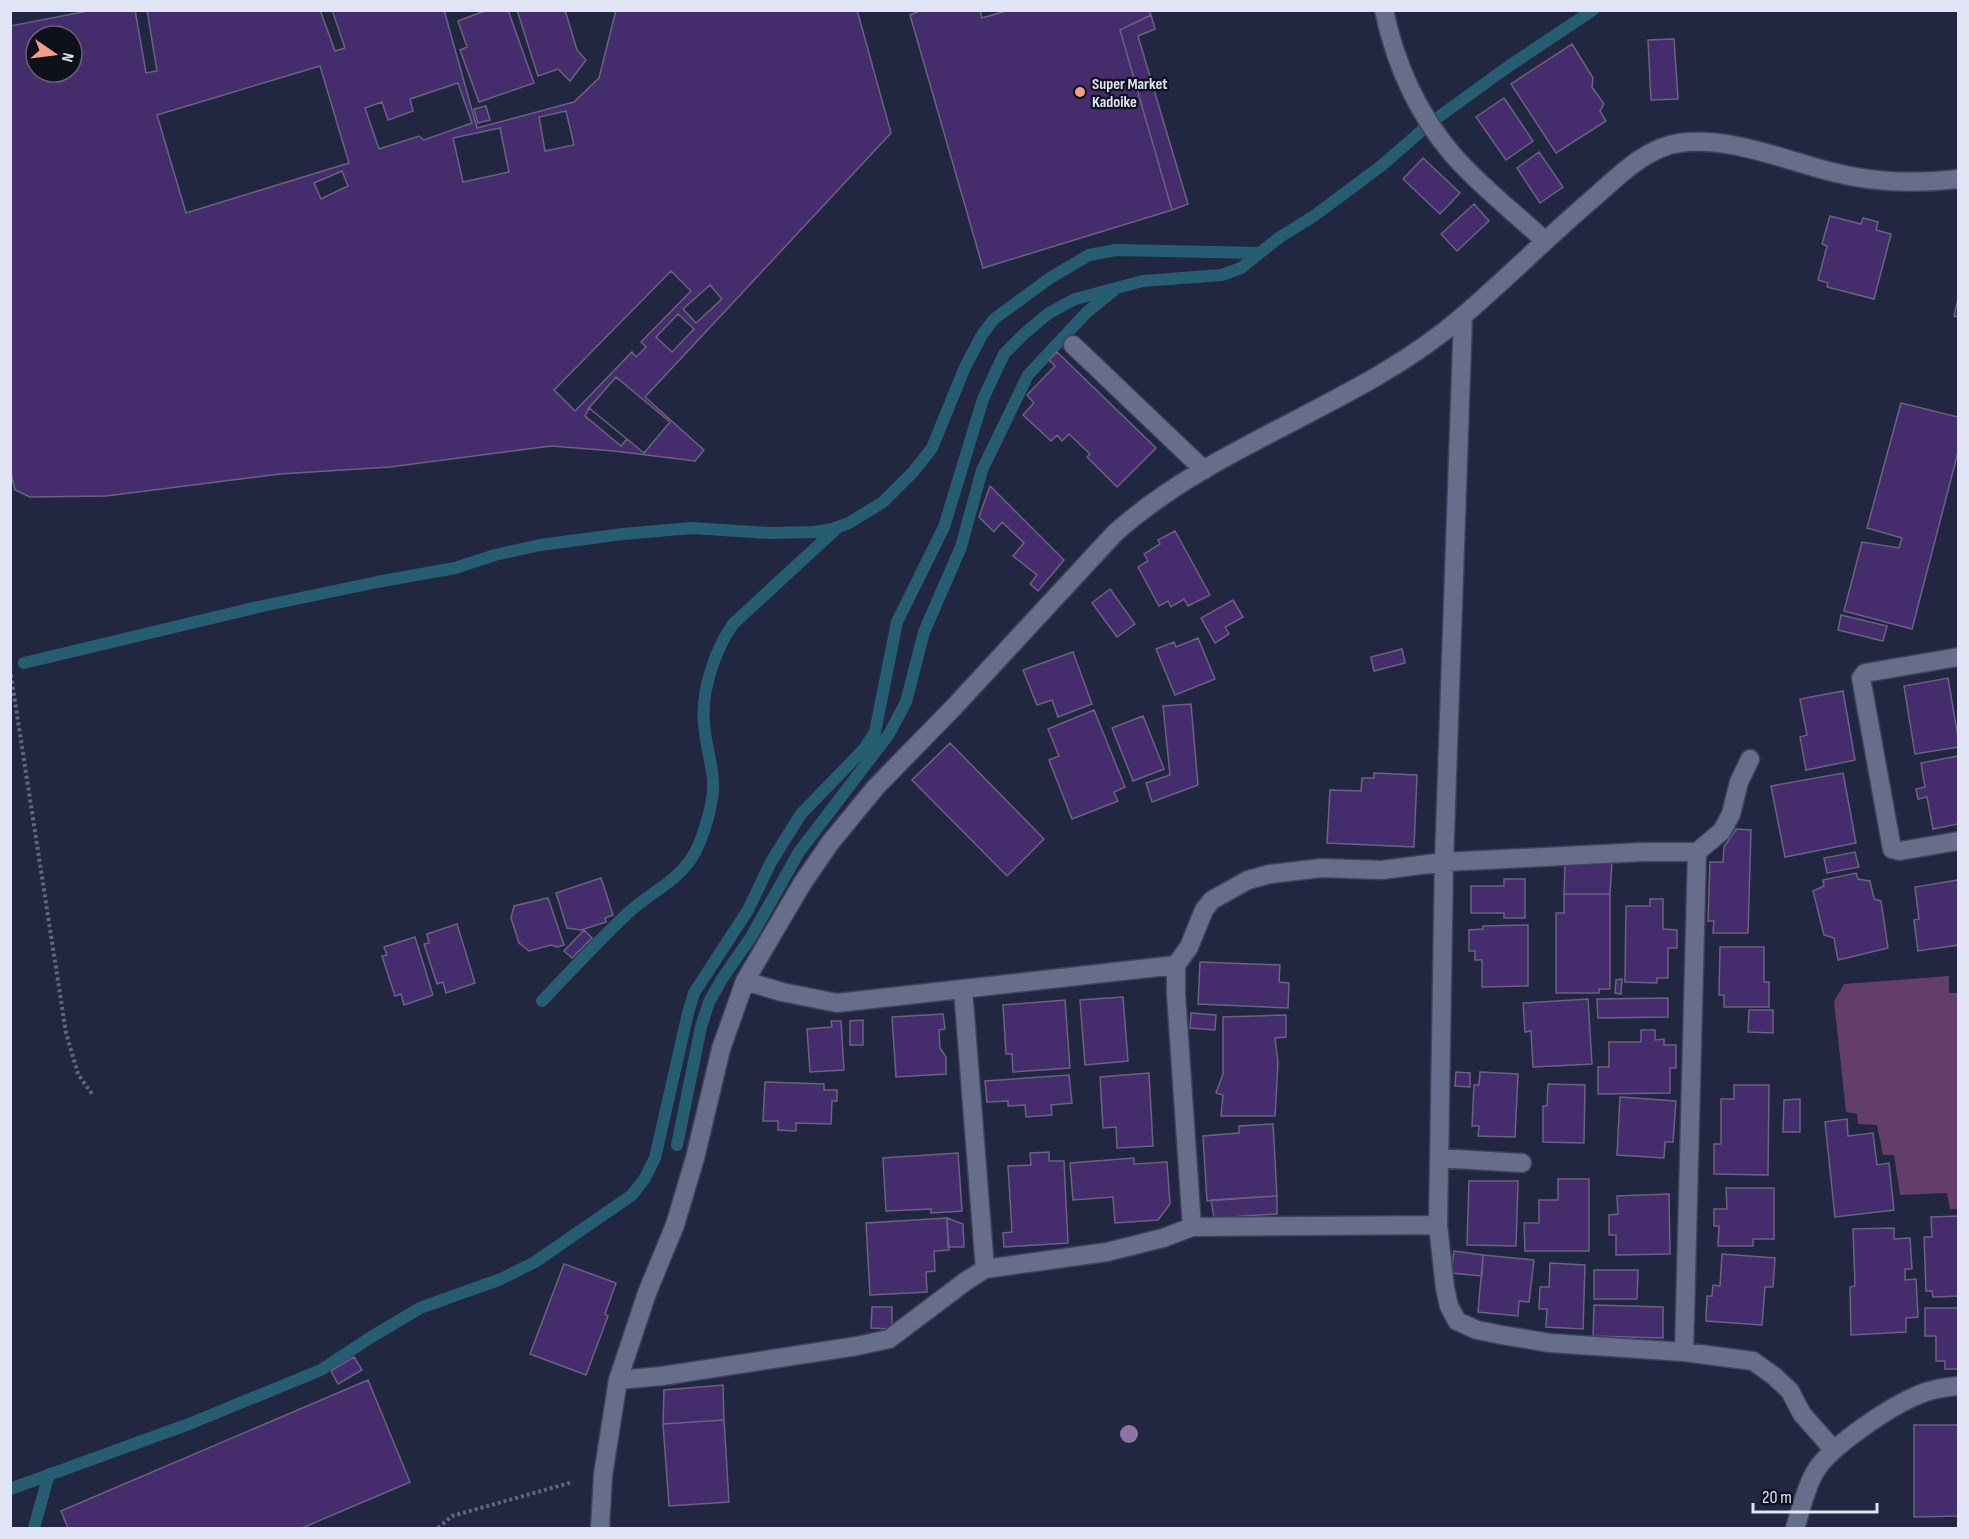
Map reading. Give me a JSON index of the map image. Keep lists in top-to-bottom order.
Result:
{
  "places": ["Super Market Kadoike"],
  "scale_bar": "20 m",
  "north": "right"
}
